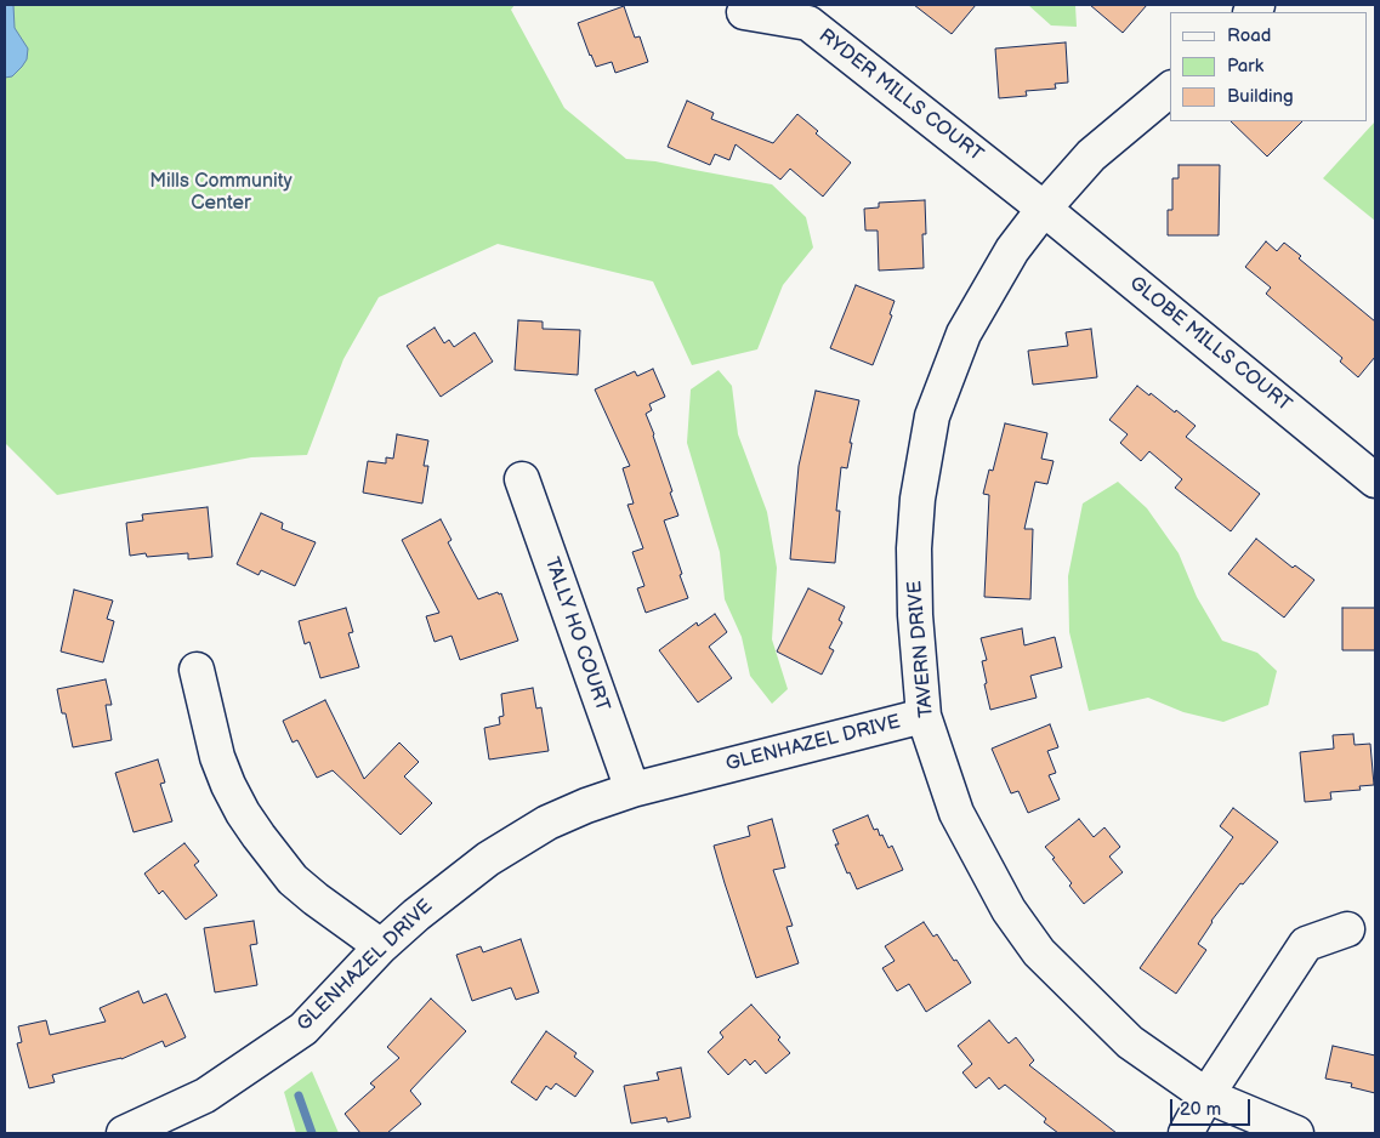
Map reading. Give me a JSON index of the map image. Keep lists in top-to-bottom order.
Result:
{
  "streets": {
    "street": [
      "RYDER MILLS COURT",
      "GLOBE MILLS COURT",
      "TALLY HO COURT",
      "TAVERN DRIVE",
      "GLENHAZEL DRIVE"
    ]
  },
  "crossings": [
    ["RYDER MILLS COURT", "GLOBE MILLS COURT"],
    ["RYDER MILLS COURT", "TAVERN DRIVE"],
    ["GLOBE MILLS COURT", "TAVERN DRIVE"],
    ["TALLY HO COURT", "GLENHAZEL DRIVE"],
    ["TAVERN DRIVE", "GLENHAZEL DRIVE"]
  ],
  "parks": ["Mills Community Center"],
  "legend": ["Road", "Park", "Building"],
  "scale_bar": "20 m"
}
